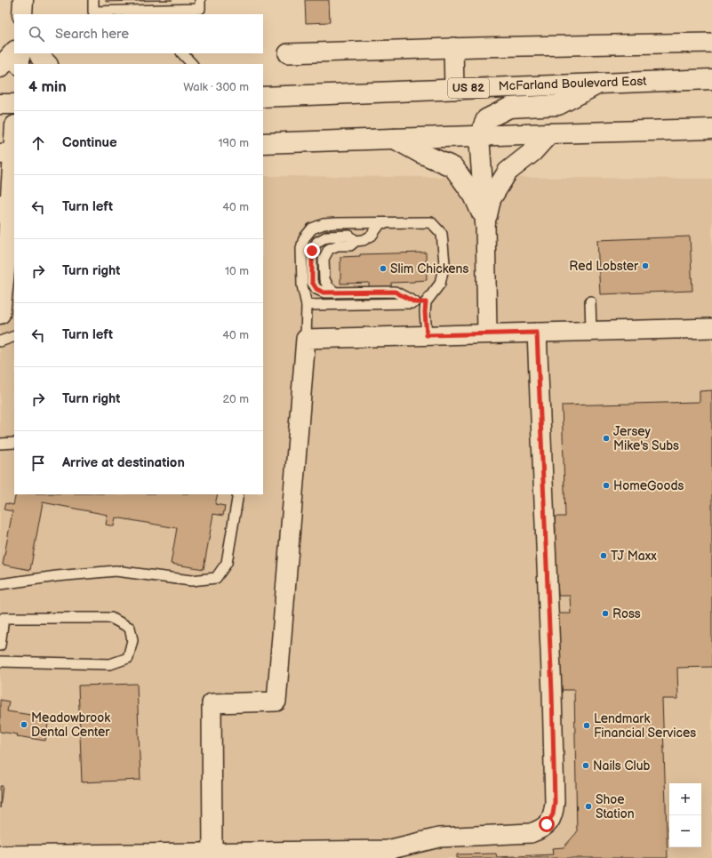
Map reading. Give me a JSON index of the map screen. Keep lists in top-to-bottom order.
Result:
{
  "streets": {
    "main road": ["McFarland Boulevard East", "US 82"]
  },
  "places": [
    "Red Lobster",
    "Slim Chickens",
    "Jersey Mike's Subs",
    "HomeGoods",
    "TJ Maxx",
    "Ross",
    "Meadowbrook Dental Center",
    "Lendmark Financial Services",
    "Nails Club",
    "Shoe Station"
  ],
  "page": {
    "search": "Search here",
    "heading": ["4 min", "Walk · 300 m"],
    "list": [
      ["Continue", "190 m"],
      ["Turn left", "40 m"],
      ["Turn right", "10 m"],
      ["Turn left", "40 m"],
      ["Turn right", "20 m"],
      "Arrive at destination"
    ],
    "map_buttons": ["+", "−"]
  }
}
